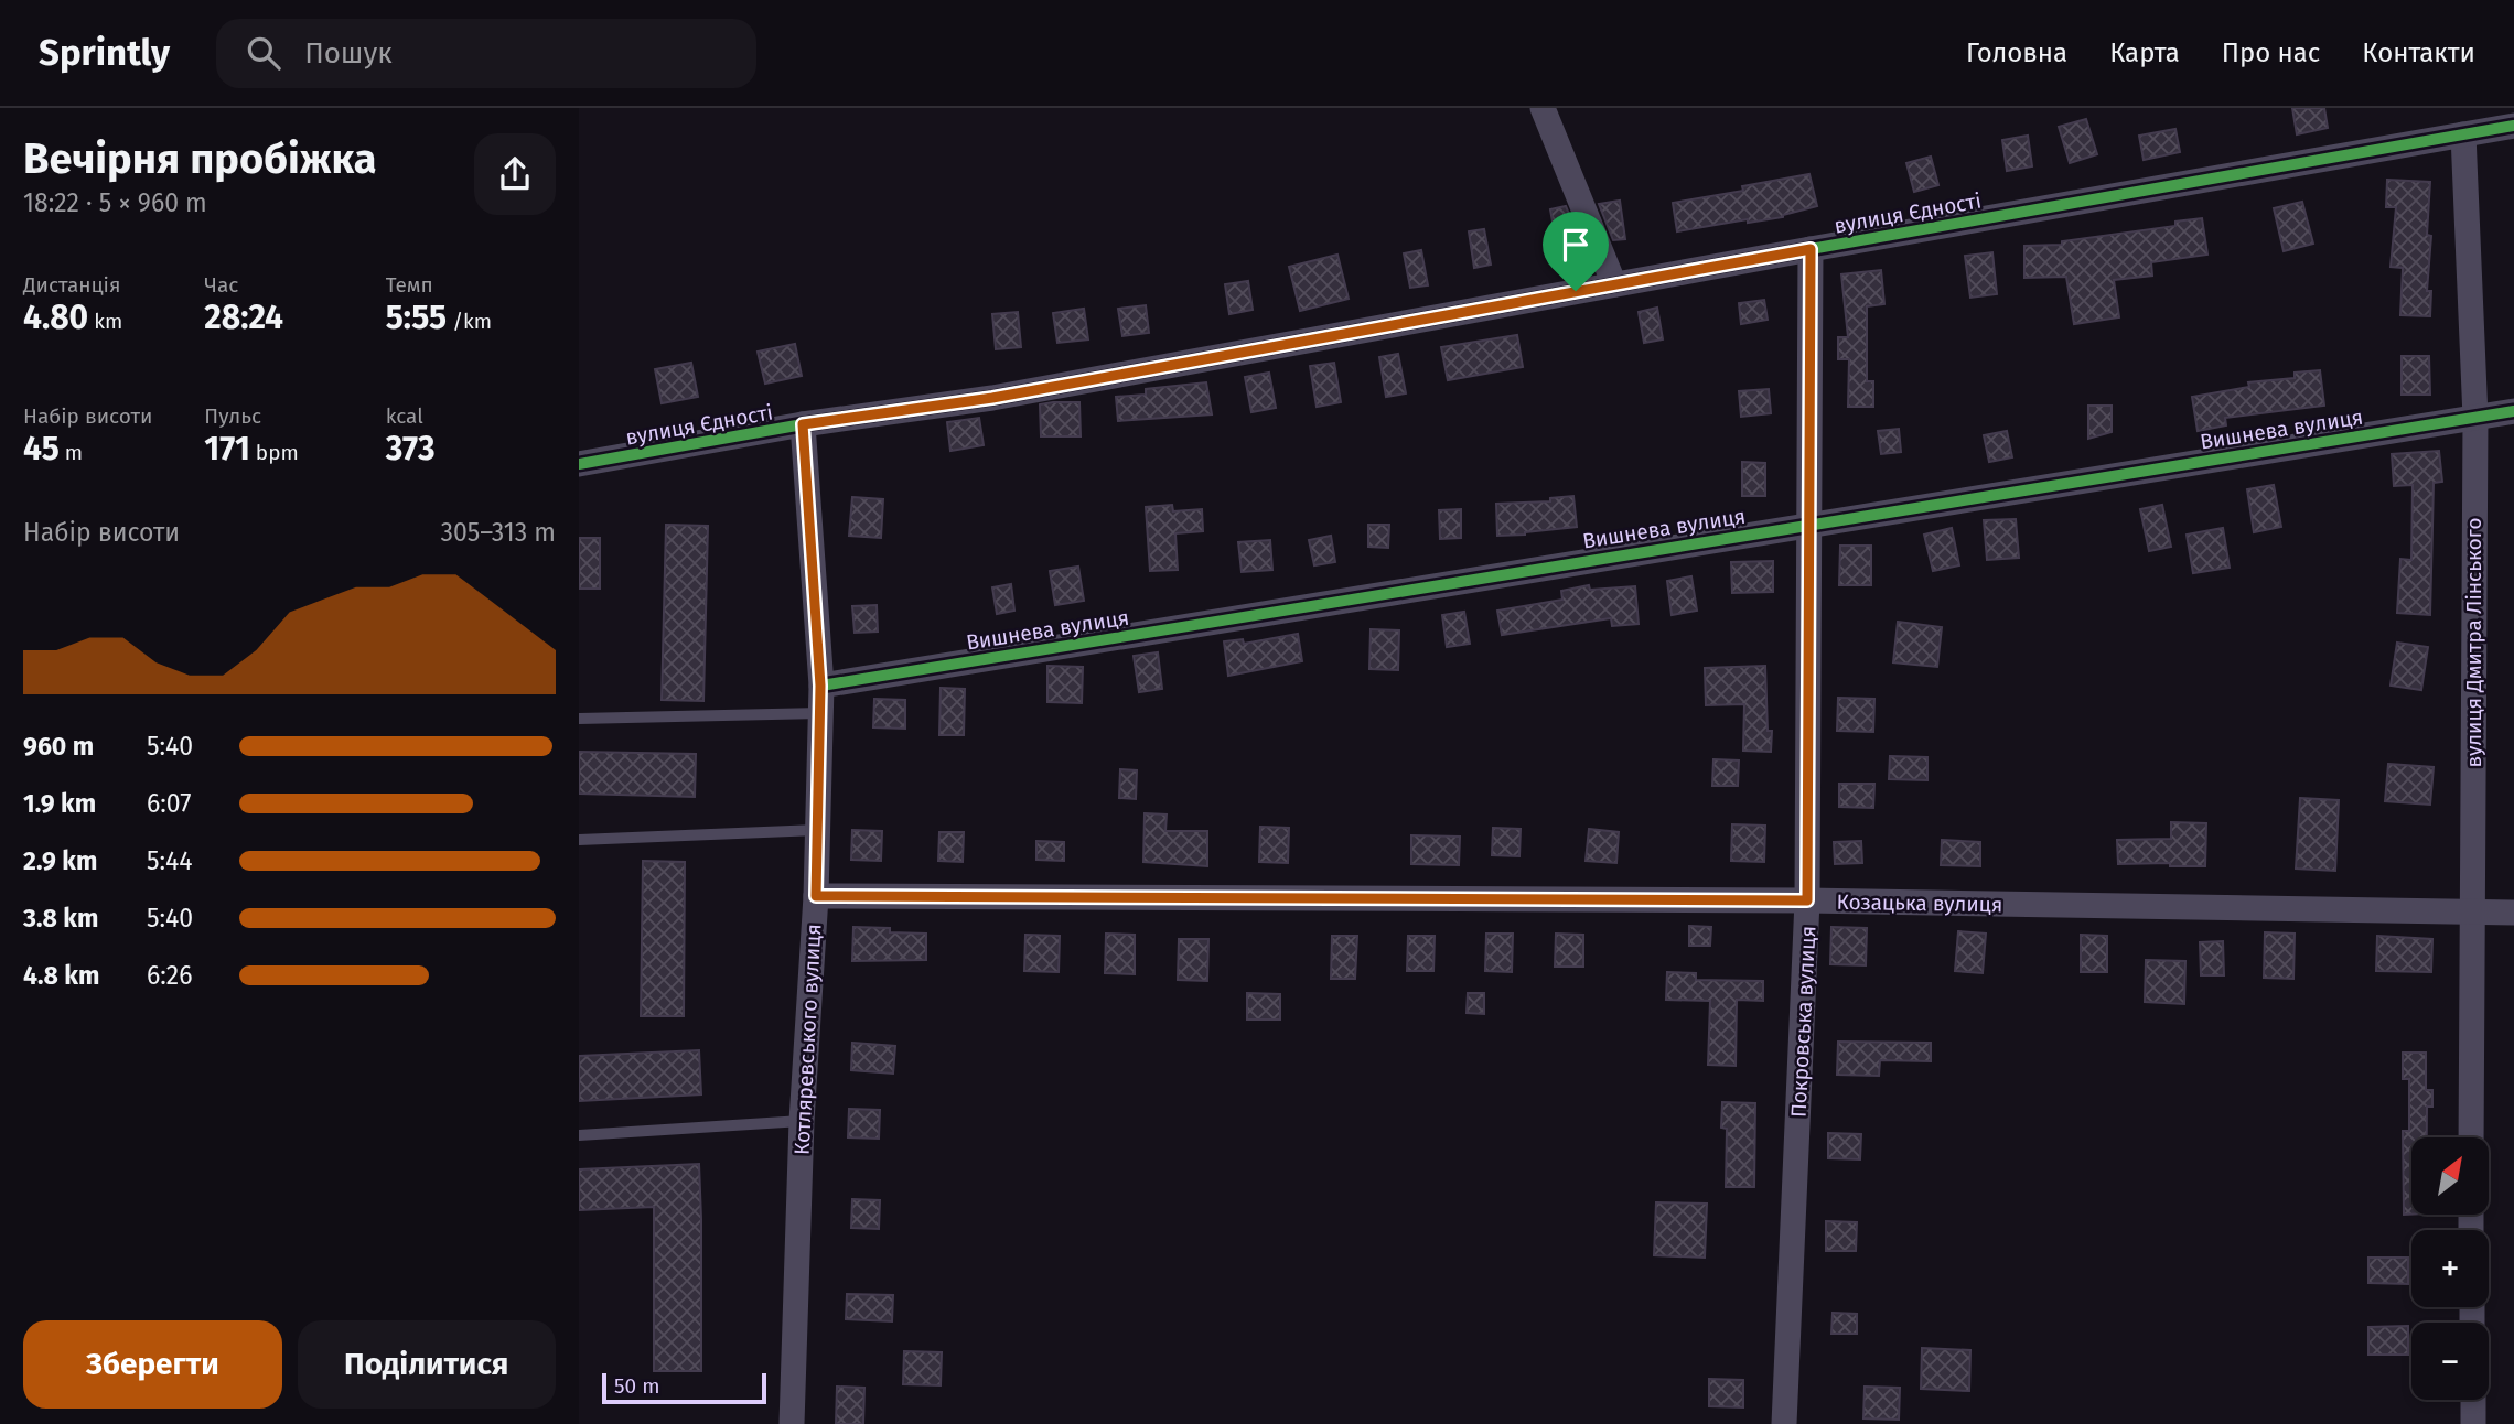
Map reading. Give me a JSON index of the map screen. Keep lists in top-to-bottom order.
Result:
{
  "streets": {
    "street": [
      "вулиця Єдності",
      "Вишнева вулиця",
      "вулиця Дмитра Лінського",
      "Козацька вулиця",
      "Покровська вулиця",
      "Котляревського вулиця"
    ]
  },
  "crossings": [
    ["вулиця Єдності", "вулиця Дмитра Лінського"],
    ["вулиця Єдності", "Покровська вулиця"],
    ["вулиця Єдності", "Котляревського вулиця"],
    ["Вишнева вулиця", "вулиця Дмитра Лінського"],
    ["Вишнева вулиця", "Покровська вулиця"],
    ["Вишнева вулиця", "Котляревського вулиця"],
    ["вулиця Дмитра Лінського", "Козацька вулиця"],
    ["Козацька вулиця", "Покровська вулиця"],
    ["Козацька вулиця", "Котляревського вулиця"]
  ],
  "scale_bar": "50 m",
  "north": "top right",
  "page": {
    "header": "Sprintly",
    "search": "Пошук",
    "nav": [
      "Головна",
      "Карта",
      "Про нас",
      "Контакти"
    ],
    "heading": ["Вечірня пробіжка", "18:22 · 5 × 960 m"],
    "stats": [
      ["Дистанція", "4.80 km"],
      ["Час", "28:24"],
      ["Темп", "5:55 /km"],
      ["Набір висоти", "45 m"],
      ["Пульс", "171 bpm"],
      ["kcal", "373"]
    ],
    "chart": ["Набір висоти", "305–313 m"],
    "list": [
      {
        "name": "960 m",
        "note": "5:40"
      },
      {
        "name": "1.9 km",
        "note": "6:07"
      },
      {
        "name": "2.9 km",
        "note": "5:44"
      },
      {
        "name": "3.8 km",
        "note": "5:40"
      },
      {
        "name": "4.8 km",
        "note": "6:26"
      }
    ],
    "map_buttons": ["+", "−"],
    "buttons": ["Зберегти", "Поділитися"],
    "scale": "50 m"
  }
}
